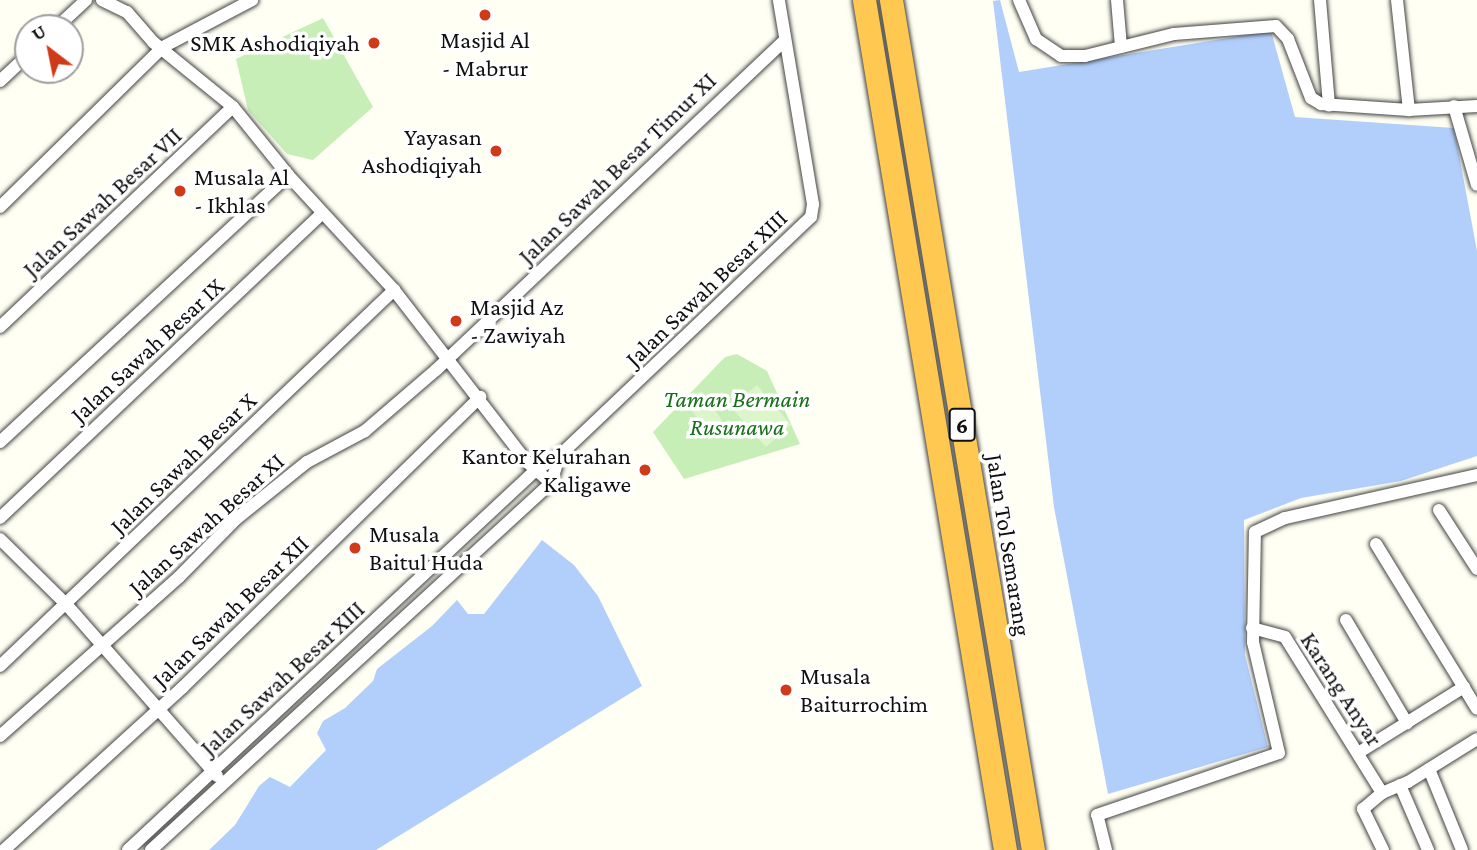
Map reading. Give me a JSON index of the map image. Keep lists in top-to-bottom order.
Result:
{
  "streets": {
    "highway": ["6", "Jalan Tol Semarang"],
    "street": [
      "Jalan Sawah Besar Timur XI",
      "Jalan Sawah Besar VII",
      "Jalan Sawah Besar XIII",
      "Jalan Sawah Besar IX",
      "Jalan Sawah Besar X",
      "Jalan Sawah Besar XI",
      "Jalan Sawah Besar XII",
      "Karang Anyar"
    ]
  },
  "crossings": [
    ["Jalan Sawah Besar Timur XI", "Jalan Sawah Besar XIII"],
    ["Jalan Sawah Besar Timur XI", "Jalan Sawah Besar XI"]
  ],
  "parks": ["Taman Bermain Rusunawa"],
  "places": [
    "Masjid Al - Mabrur",
    "SMK Ashodiqiyah",
    "Yayasan Ashodiqiyah",
    "Musala Al - Ikhlas",
    "Masjid Az - Zawiyah",
    "Kantor Kelurahan Kaligawe",
    "Musala Baitul Huda",
    "Musala Baiturrochim"
  ],
  "north": "top left"
}
